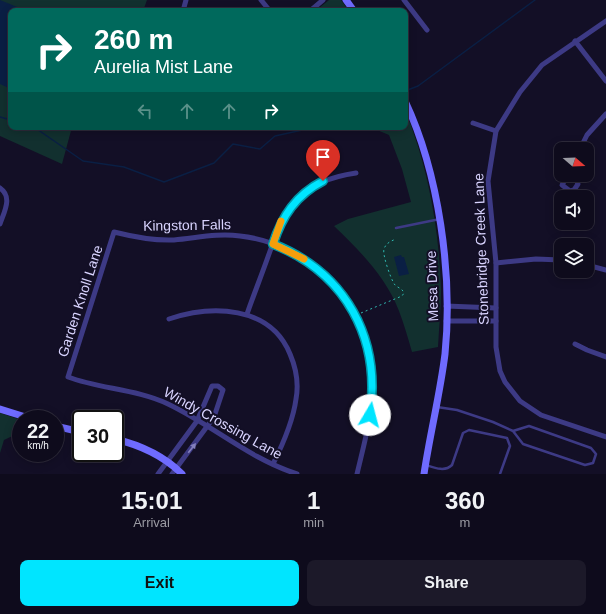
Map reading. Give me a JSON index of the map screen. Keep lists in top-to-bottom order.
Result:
{
  "streets": {
    "street": [
      "Kingston Falls",
      "Stonebridge Creek Lane",
      "Mesa Drive",
      "Garden Knoll Lane",
      "Windy Crossing Lane"
    ]
  },
  "crossings": [
    ["Kingston Falls", "Garden Knoll Lane"],
    ["Garden Knoll Lane", "Windy Crossing Lane"]
  ],
  "north": "right",
  "page": {
    "turn": ["260 m", "Aurelia Mist Lane"],
    "speed": "22 km/h",
    "limit": "30",
    "eta": [
      "15:01",
      "Arrival",
      "1",
      "min",
      "360",
      "m"
    ],
    "buttons": ["Exit", "Share"]
  }
}
